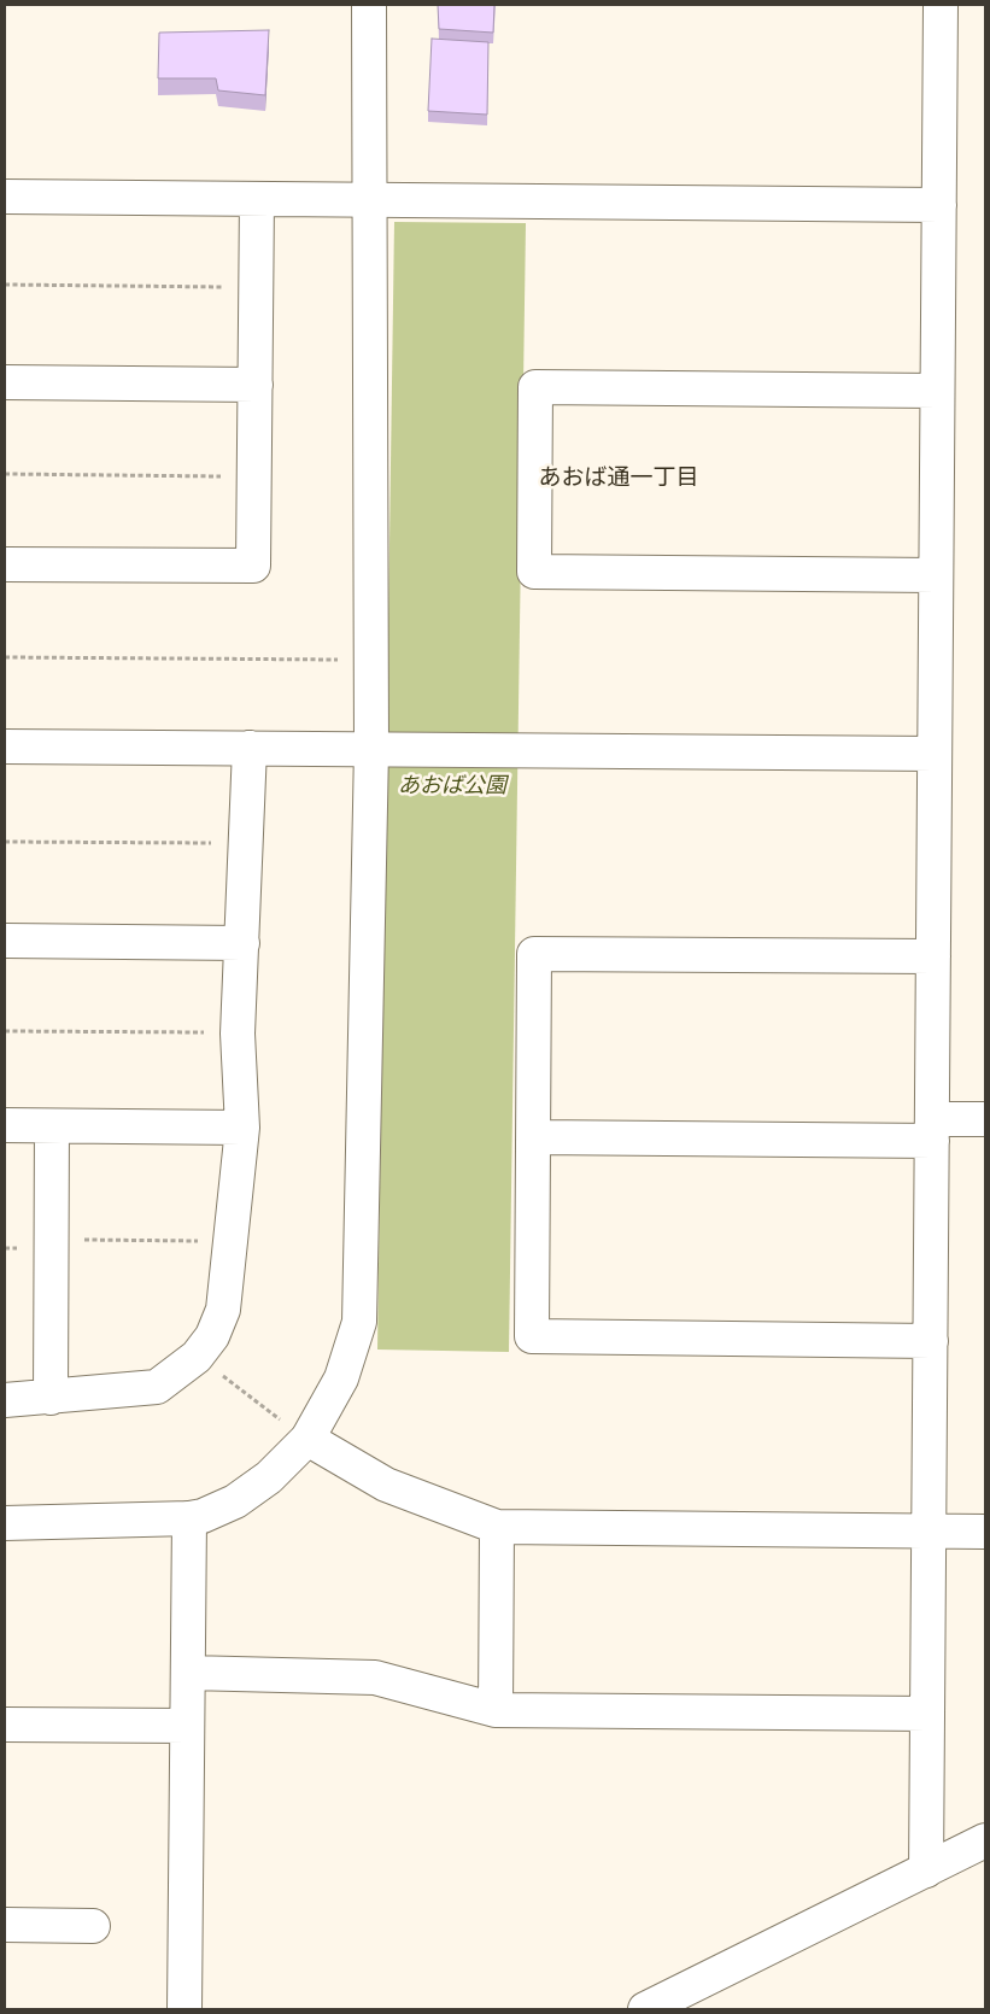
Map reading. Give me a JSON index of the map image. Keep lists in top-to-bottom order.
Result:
{
  "districts": ["あおば通一丁目"],
  "parks": ["あおば公園"]
}
